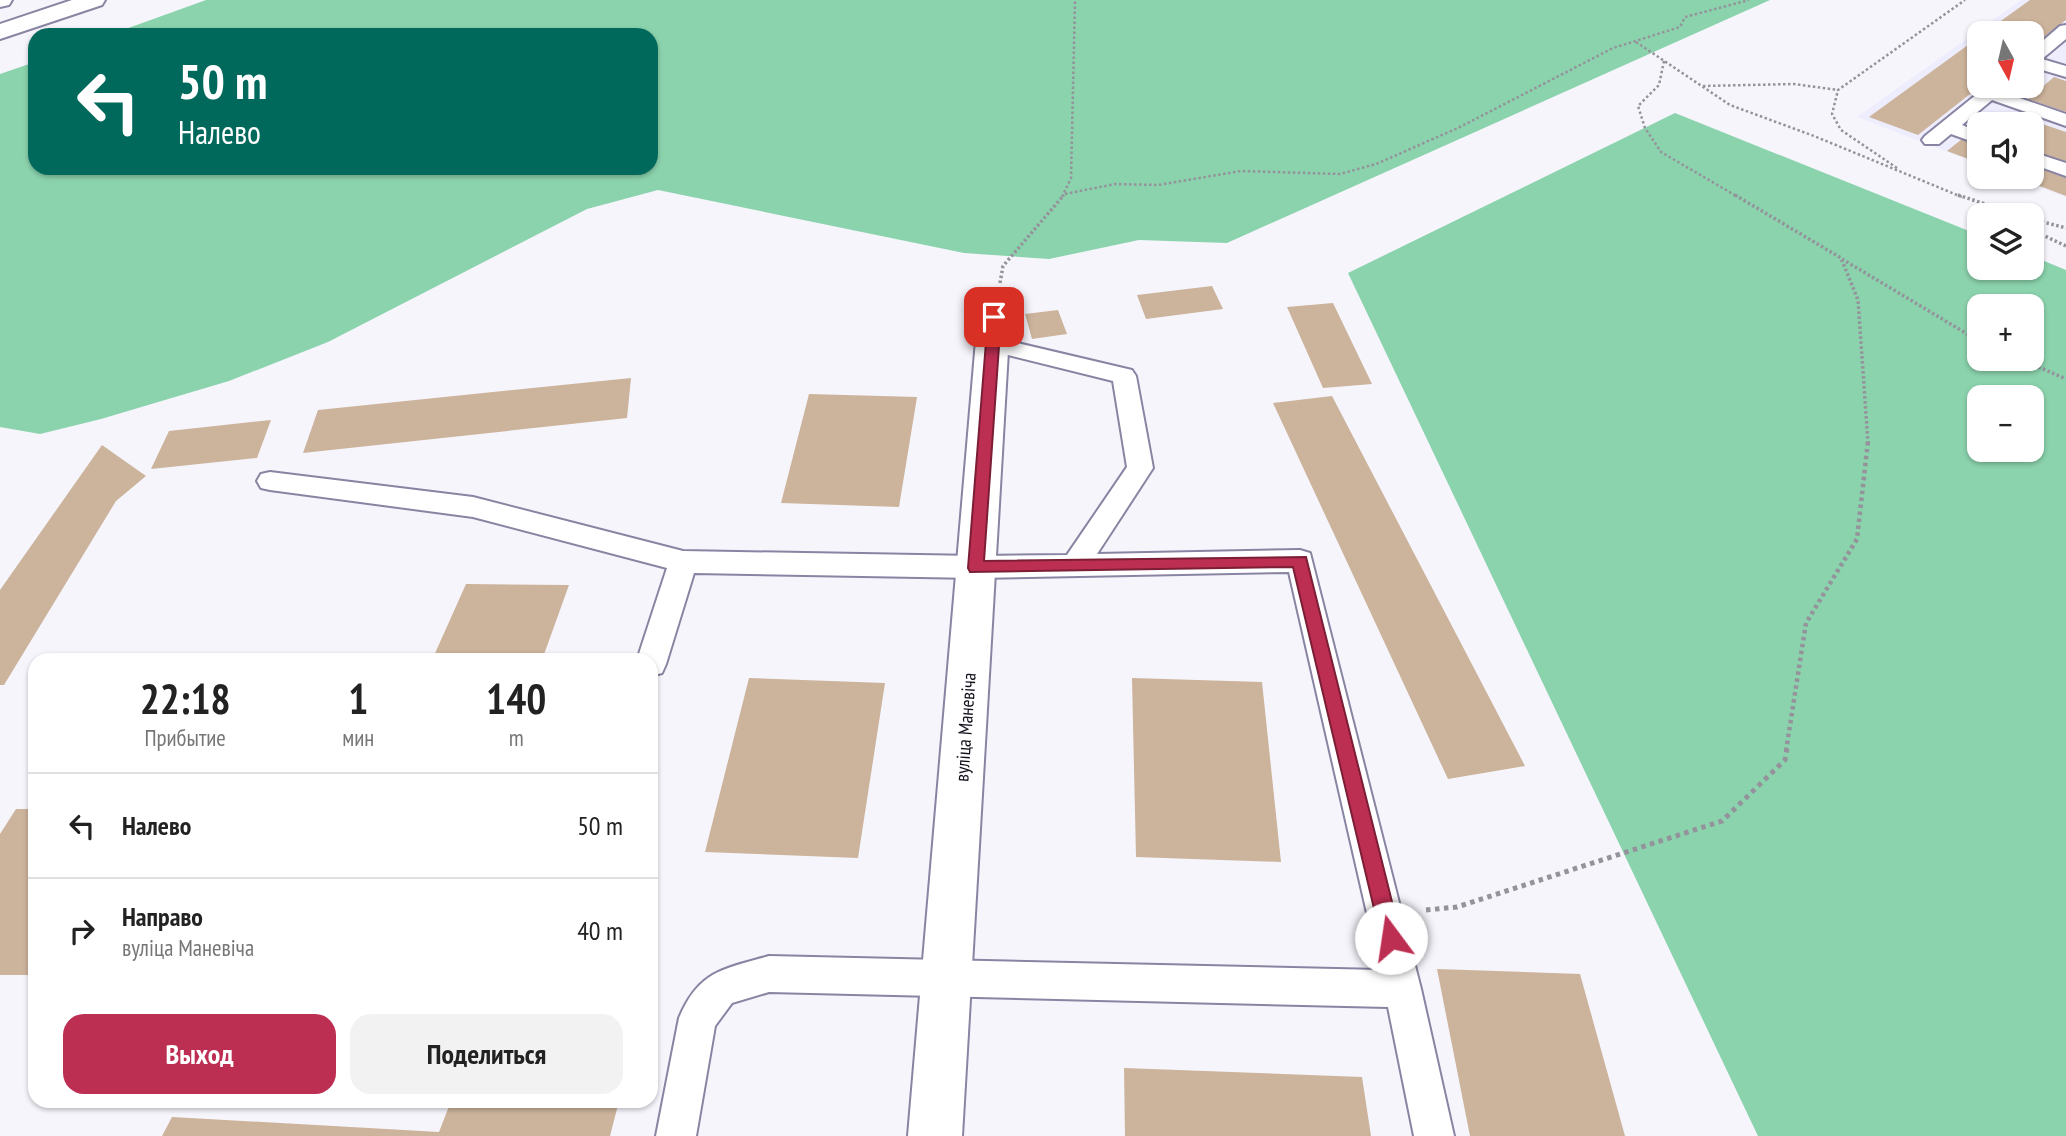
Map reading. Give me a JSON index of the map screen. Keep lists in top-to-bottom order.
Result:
{
  "streets": {
    "main road": ["вуліца Маневіча"]
  },
  "north": "bottom",
  "page": {
    "map_buttons": ["+", "−"],
    "turn": ["50 m", "Налево"],
    "eta": [
      "22:18",
      "Прибытие",
      "1",
      "мин",
      "140",
      "m"
    ],
    "list": [
      {
        "name": "Налево",
        "value": "50 m"
      },
      {
        "name": "Направо",
        "note": "вуліца Маневіча",
        "value": "40 m"
      }
    ],
    "buttons": ["Выход", "Поделиться"]
  }
}
